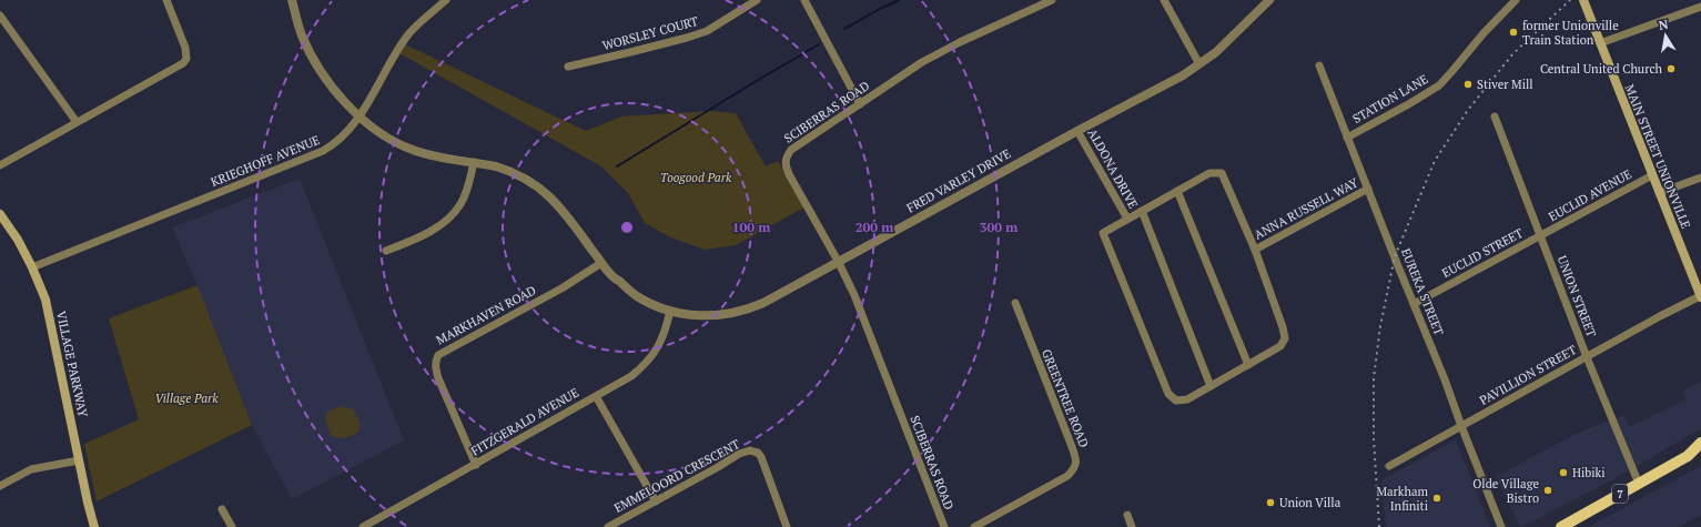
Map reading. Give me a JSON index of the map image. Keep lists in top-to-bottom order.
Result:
{
  "streets": {
    "main road": ["MAIN STREET UNIONVILLE", "VILLAGE PARKWAY", "7"],
    "street": [
      "WORSLEY COURT",
      "STATION LANE",
      "SCIBERRAS ROAD",
      "KRIEGHOFF AVENUE",
      "ALDONA DRIVE",
      "FRED VARLEY DRIVE",
      "EUCLID AVENUE",
      "ANNA RUSSELL WAY",
      "EUCLID STREET",
      "EUREKA STREET",
      "UNION STREET",
      "MARKHAVEN ROAD",
      "PAVILLION STREET",
      "GREENTREE ROAD",
      "FITZGERALD AVENUE",
      "EMMELOORD CRESCENT"
    ]
  },
  "crossings": [
    ["STATION LANE", "EUREKA STREET"],
    ["SCIBERRAS ROAD", "FRED VARLEY DRIVE"],
    ["MAIN STREET UNIONVILLE", "EUCLID AVENUE"],
    ["MAIN STREET UNIONVILLE", "PAVILLION STREET"],
    ["KRIEGHOFF AVENUE", "FRED VARLEY DRIVE"],
    ["KRIEGHOFF AVENUE", "VILLAGE PARKWAY"],
    ["ALDONA DRIVE", "FRED VARLEY DRIVE"],
    ["FRED VARLEY DRIVE", "MARKHAVEN ROAD"],
    ["FRED VARLEY DRIVE", "FITZGERALD AVENUE"],
    ["EUCLID AVENUE", "EUCLID STREET"],
    ["EUCLID AVENUE", "UNION STREET"],
    ["ANNA RUSSELL WAY", "EUREKA STREET"],
    ["EUCLID STREET", "EUREKA STREET"],
    ["EUCLID STREET", "UNION STREET"],
    ["EUREKA STREET", "PAVILLION STREET"],
    ["UNION STREET", "PAVILLION STREET"],
    ["UNION STREET", "7"],
    ["MARKHAVEN ROAD", "FITZGERALD AVENUE"]
  ],
  "parks": ["Toogood Park", "Village Park"],
  "places": [
    "former Unionville Train Station",
    "Central United Church",
    "Stiver Mill",
    "Hibiki",
    "Olde Village Bistro",
    "Markham Infiniti",
    "Union Villa"
  ],
  "north": "top",
  "rings": ["100 m", "200 m", "300 m"]
}
